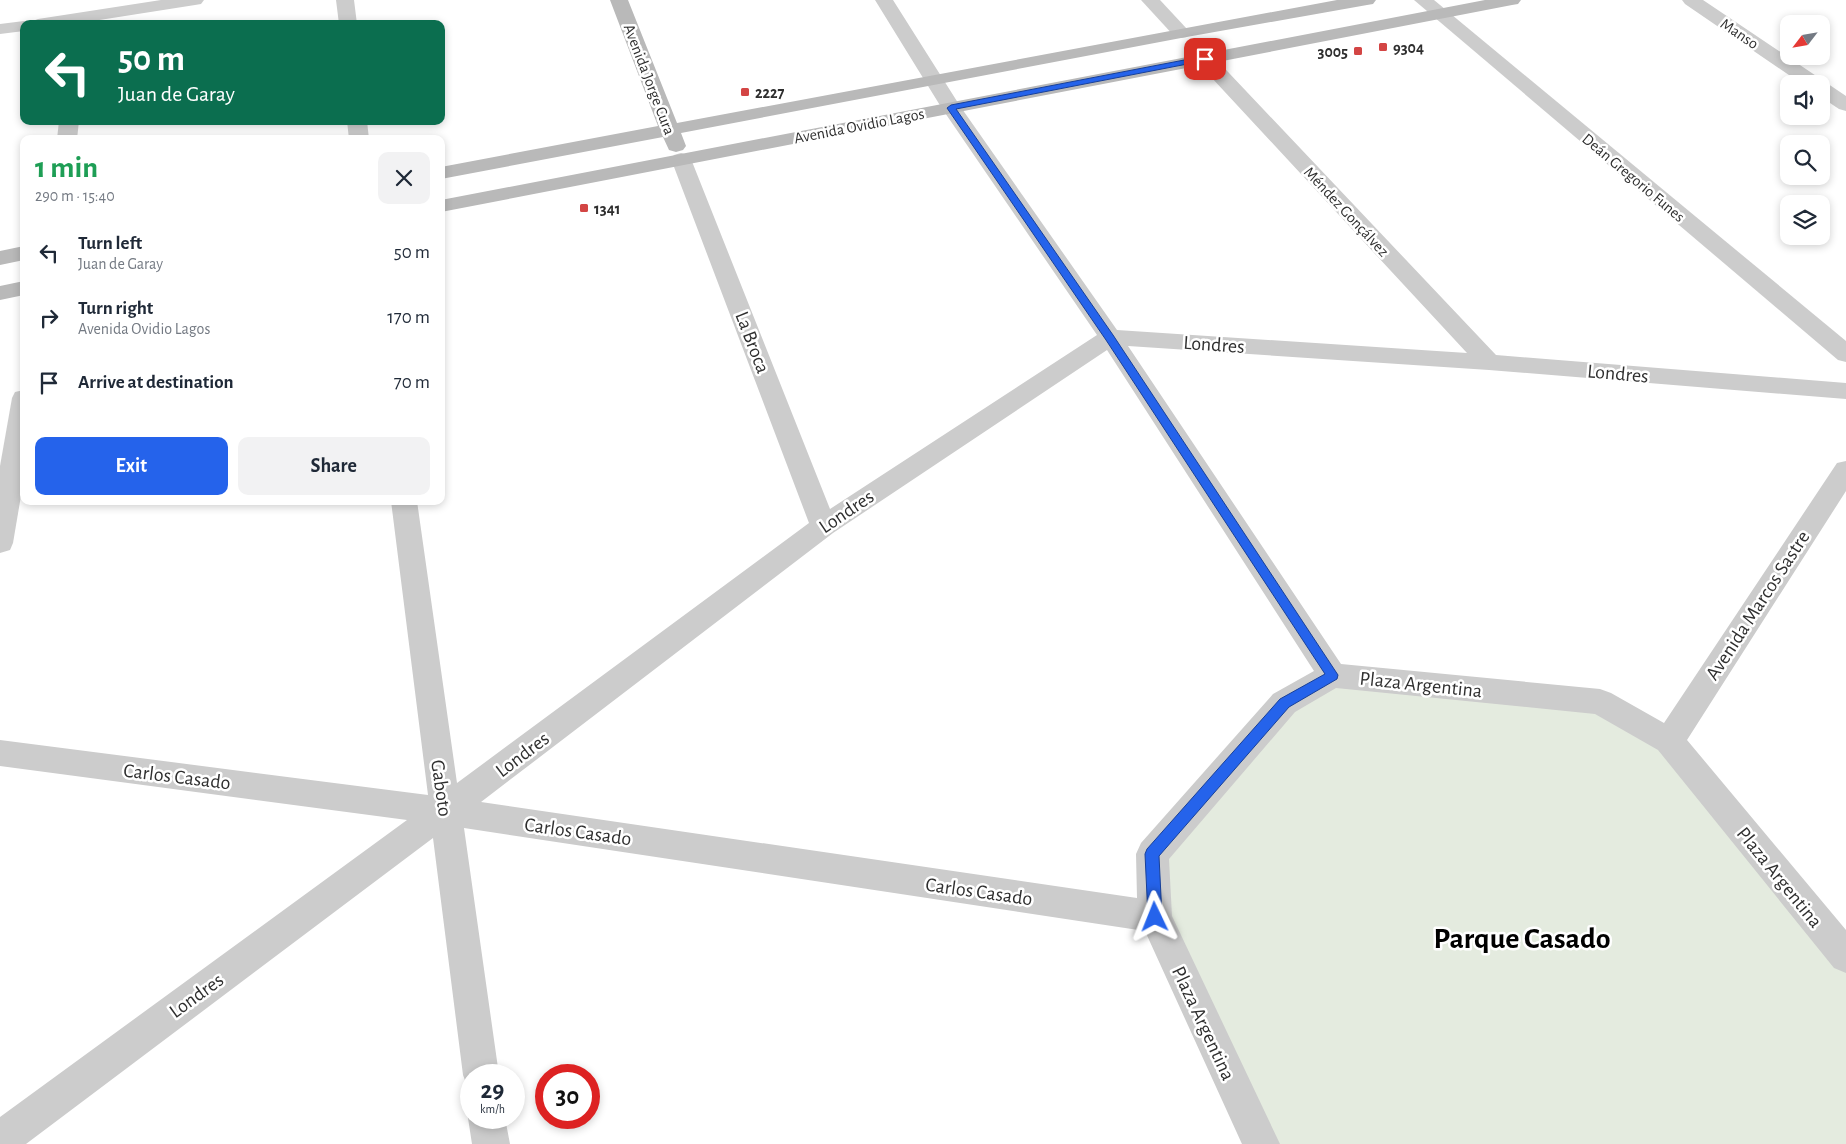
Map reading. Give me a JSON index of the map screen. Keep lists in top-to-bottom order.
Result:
{
  "streets": {
    "main road": ["Avenida Jorge Cura", "Avenida Ovidio Lagos"],
    "street": [
      "Manso",
      "Deán Gregorio Funes",
      "Méndez Gonçálvez",
      "La Broca",
      "Londres",
      "Avenida Marcos Sastre",
      "Plaza Argentina",
      "Carlos Casado",
      "Gaboto"
    ]
  },
  "crossings": [
    ["Avenida Jorge Cura", "Avenida Ovidio Lagos"],
    ["Avenida Jorge Cura", "La Broca"],
    ["Avenida Ovidio Lagos", "Deán Gregorio Funes"],
    ["Avenida Ovidio Lagos", "Méndez Gonçálvez"],
    ["Avenida Ovidio Lagos", "La Broca"],
    ["Méndez Gonçálvez", "Londres"],
    ["La Broca", "Londres"],
    ["Londres", "Carlos Casado"],
    ["Londres", "Gaboto"],
    ["Avenida Marcos Sastre", "Plaza Argentina"],
    ["Plaza Argentina", "Carlos Casado"],
    ["Carlos Casado", "Gaboto"]
  ],
  "districts": ["Parque Casado"],
  "places": {
    "transit": [
      "9304",
      "3005",
      "2227",
      "1341"
    ]
  },
  "north": "bottom left",
  "page": {
    "turn": ["50 m", "Juan de Garay"],
    "heading": ["1 min", "290 m · 15:40"],
    "list": [
      {
        "name": "Turn left",
        "note": "Juan de Garay",
        "value": "50 m"
      },
      {
        "name": "Turn right",
        "note": "Avenida Ovidio Lagos",
        "value": "170 m"
      },
      {
        "name": "Arrive at destination",
        "value": "70 m"
      }
    ],
    "buttons": ["Exit", "Share"],
    "speed": "29 km/h",
    "limit": "30"
  }
}
